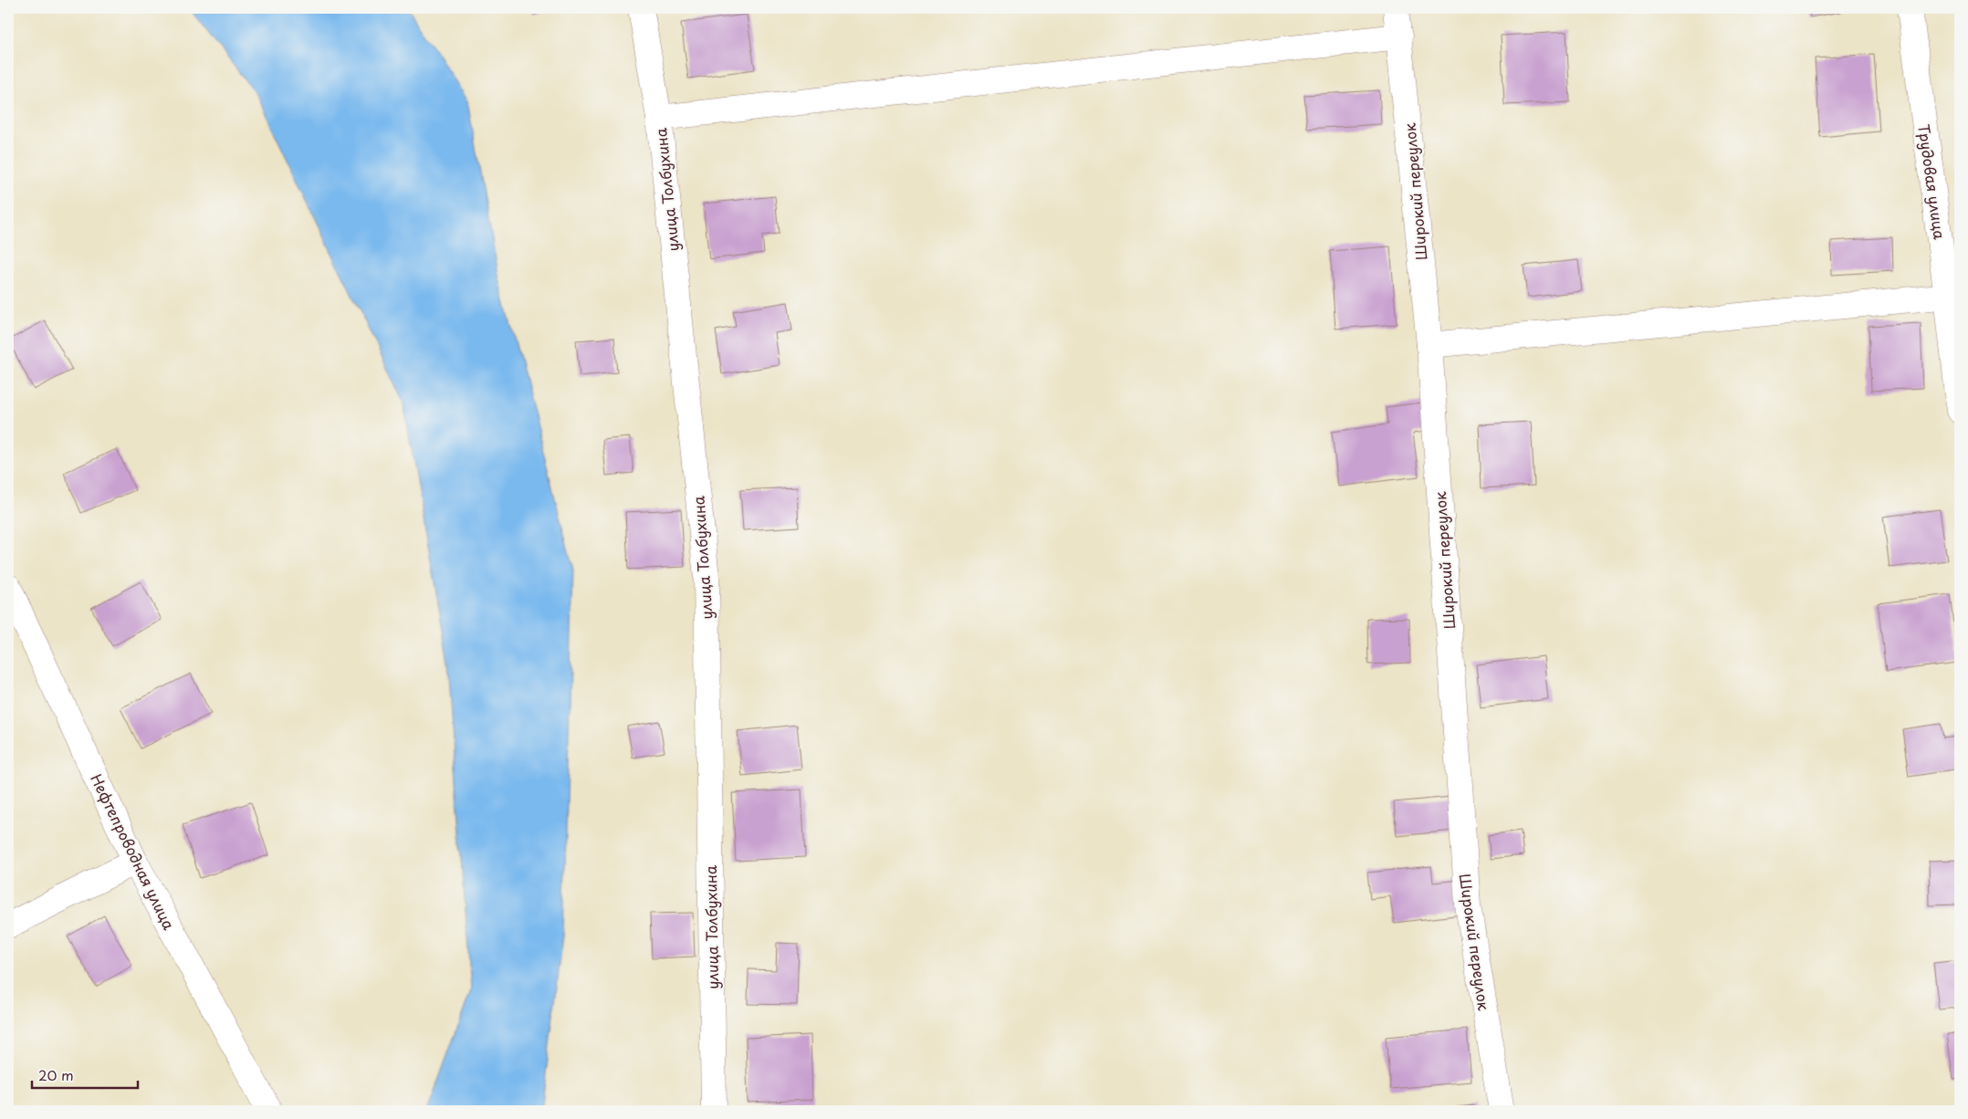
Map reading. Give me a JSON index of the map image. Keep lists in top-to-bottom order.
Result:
{
  "streets": {
    "street": [
      "Трудовая улица",
      "улица Толбухина",
      "Широкий переулок",
      "Нефтепроводная улица"
    ]
  },
  "scale_bar": "20 m"
}
